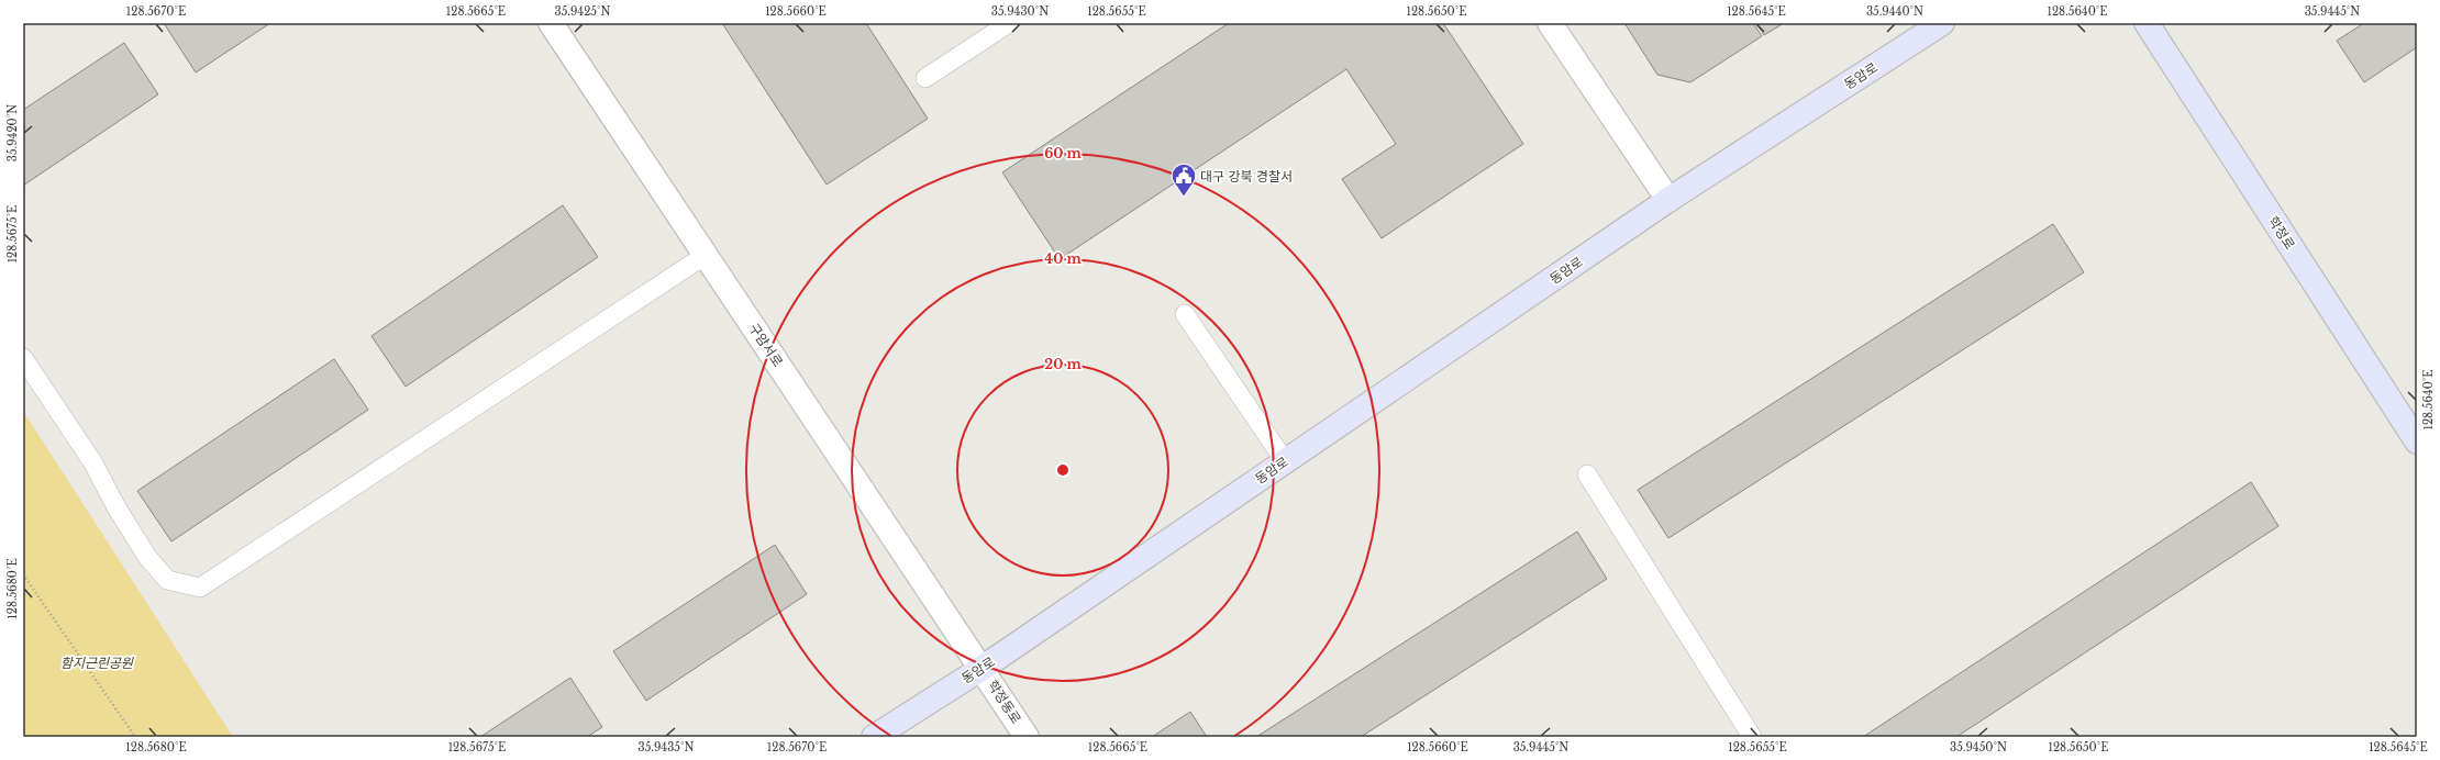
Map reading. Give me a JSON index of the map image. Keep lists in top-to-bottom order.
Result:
{
  "streets": {
    "main road": ["동암로", "학정로"],
    "street": ["구암서로", "학정동로"]
  },
  "crossings": [
    ["동암로", "구암서로"],
    ["동암로", "학정동로"],
    ["구암서로", "학정동로"]
  ],
  "parks": ["함지근린공원"],
  "places": {
    "public building": ["대구 강북 경찰서"]
  },
  "coordinates": [
    "128.5670°E",
    "128.5665°E",
    "35.9425°N",
    "128.5660°E",
    "35.9430°N",
    "128.5655°E",
    "128.5650°E",
    "128.5645°E",
    "35.9440°N",
    "128.5640°E",
    "35.9445°N",
    "35.9420°N",
    "128.5675°E",
    "128.5680°E",
    "35.9435°N",
    "35.9450°N"
  ],
  "rings": ["60 m", "40 m", "20 m"]
}
